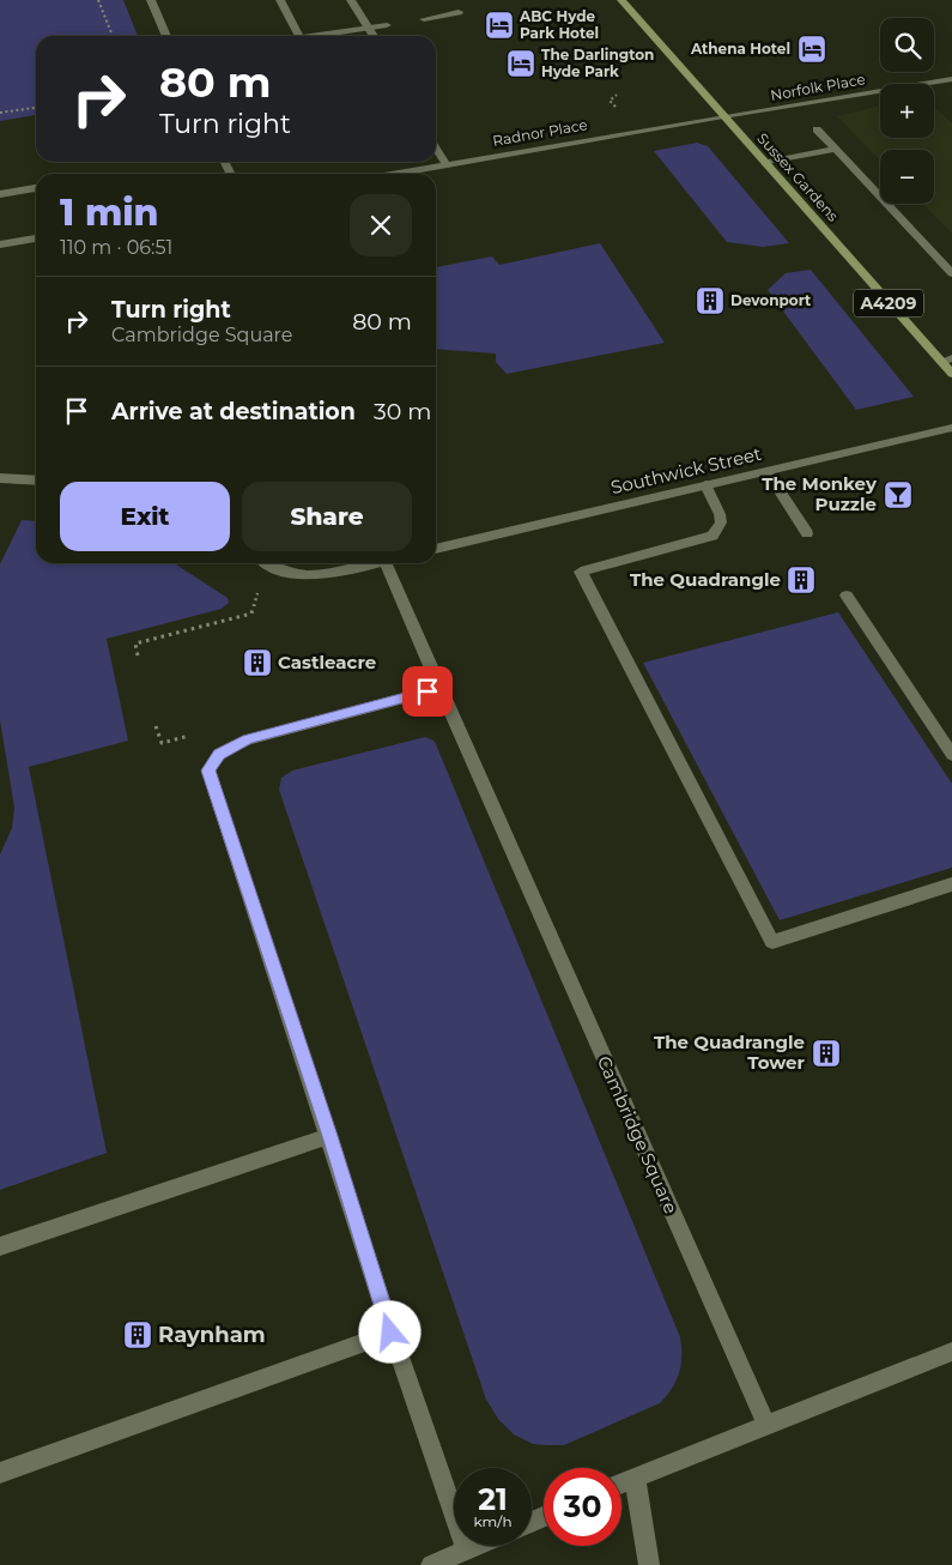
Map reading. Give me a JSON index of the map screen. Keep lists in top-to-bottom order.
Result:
{
  "streets": {
    "main road": ["Sussex Gardens", "A4209"],
    "street": [
      "Norfolk Place",
      "Radnor Place",
      "Southwick Street",
      "Cambridge Square"
    ]
  },
  "crossings": [
    ["Norfolk Place", "Radnor Place"],
    ["Norfolk Place", "Sussex Gardens"],
    ["Radnor Place", "Sussex Gardens"]
  ],
  "places": {
    "hotel": ["ABC Hyde Park Hotel", "Athena Hotel", "The Darlington Hyde Park"],
    "building": [
      "Devonport",
      "The Quadrangle",
      "Castleacre",
      "The Quadrangle Tower",
      "Raynham"
    ],
    "bar": ["The Monkey Puzzle"]
  },
  "page": {
    "map_buttons": ["+", "−"],
    "turn": ["80 m", "Turn right"],
    "heading": ["1 min", "110 m · 06:51"],
    "list": [
      {
        "name": "Turn right",
        "note": "Cambridge Square",
        "value": "80 m"
      },
      {
        "name": "Arrive at destination",
        "value": "30 m"
      }
    ],
    "buttons": ["Exit", "Share"],
    "speed": "21 km/h",
    "limit": "30"
  }
}
